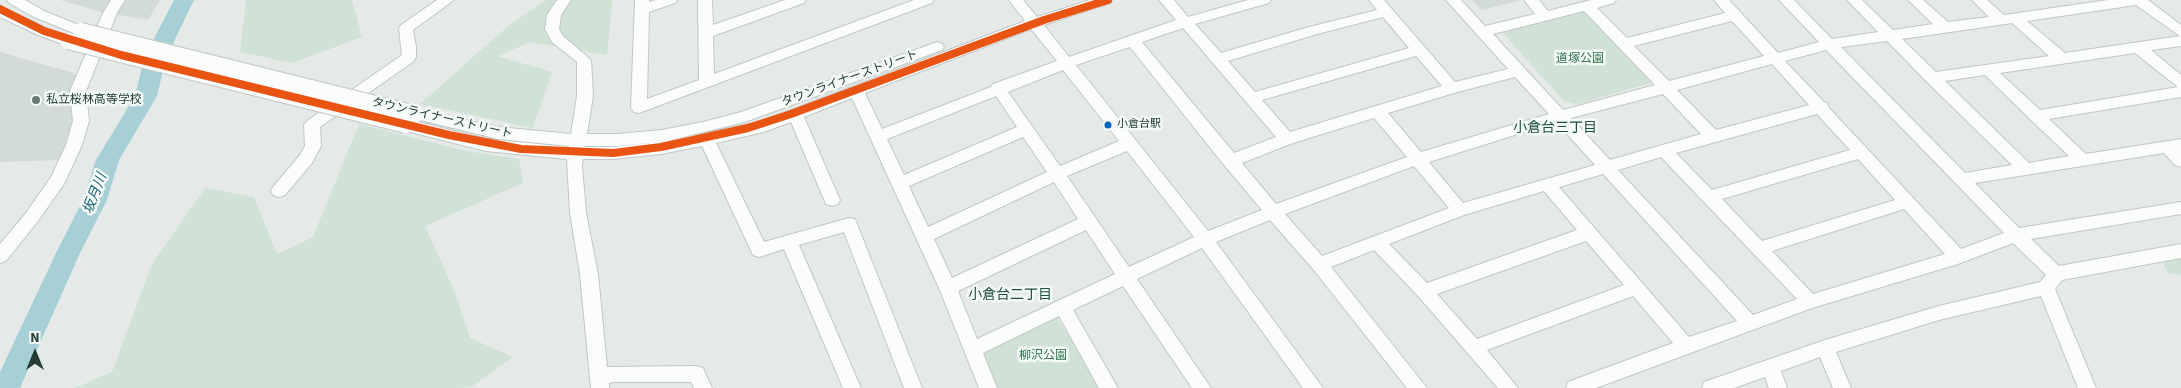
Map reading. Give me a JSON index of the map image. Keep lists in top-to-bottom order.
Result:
{
  "streets": {
    "street": ["タウンライナーストリート"]
  },
  "districts": ["小倉台三丁目", "小倉台二丁目"],
  "water": ["坂月川"],
  "parks": ["道塚公園", "柳沢公園"],
  "places": ["私立桜林高等学校", "小倉台駅"],
  "north": "top"
}
